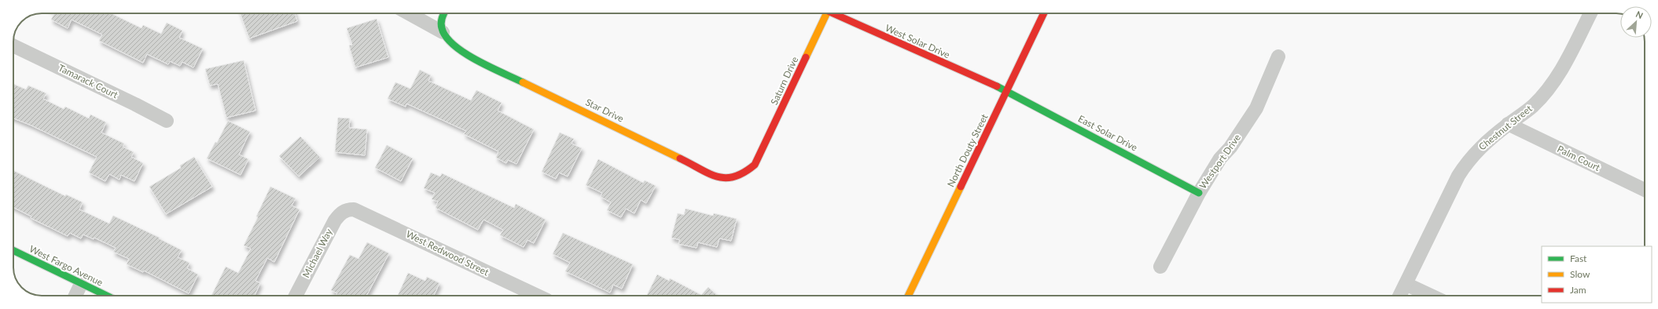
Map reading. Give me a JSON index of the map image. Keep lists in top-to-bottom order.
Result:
{
  "streets": {
    "street": [
      "West Solar Drive",
      "Saturn Drive",
      "Tamarack Court",
      "Star Drive",
      "Chestnut Street",
      "East Solar Drive",
      "North Douty Street",
      "Palm Court",
      "Westport Drive",
      "Michael Way",
      "West Redwood Street",
      "West Fargo Avenue"
    ]
  },
  "crossings": [
    ["West Solar Drive", "East Solar Drive"],
    ["West Solar Drive", "North Douty Street"],
    ["Saturn Drive", "Star Drive"],
    ["Chestnut Street", "Palm Court"],
    ["East Solar Drive", "North Douty Street"],
    ["East Solar Drive", "Westport Drive"],
    ["Michael Way", "West Redwood Street"]
  ],
  "legend": ["Fast", "Slow", "Jam"],
  "north": "top right"
}
